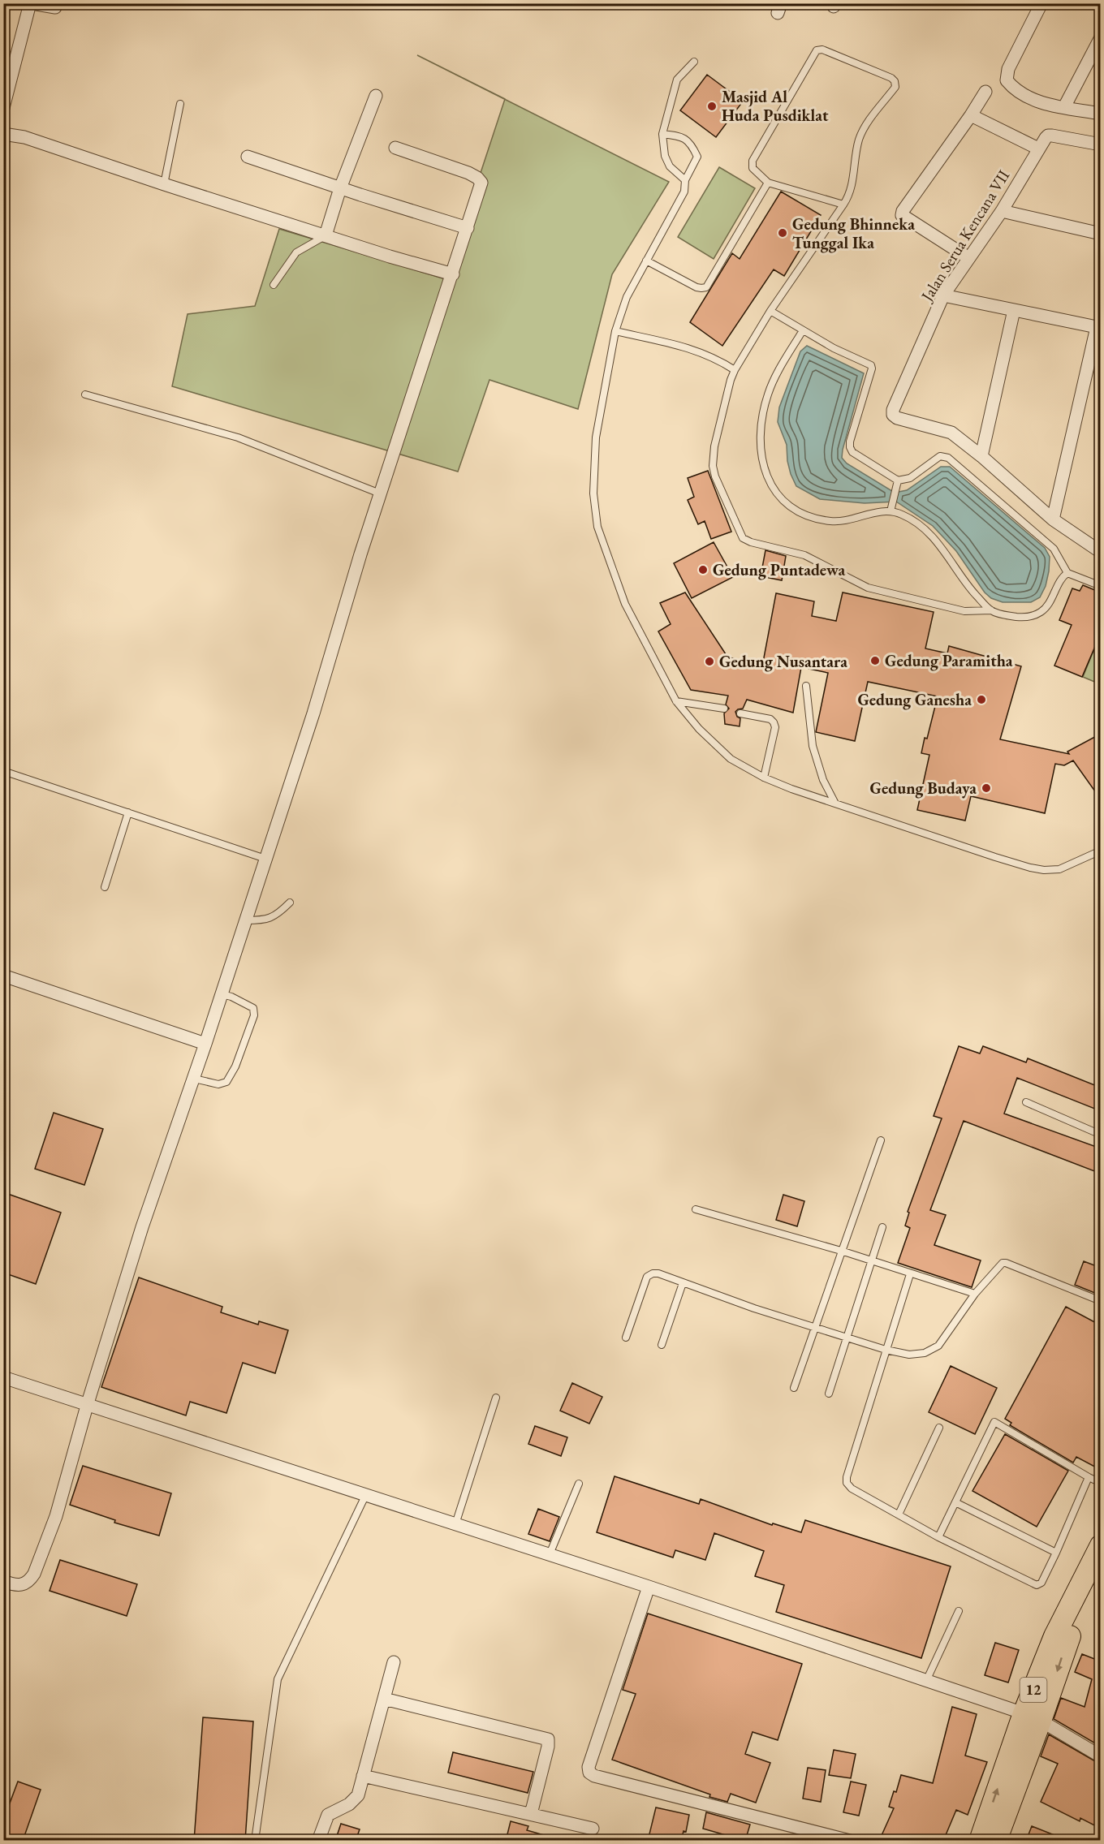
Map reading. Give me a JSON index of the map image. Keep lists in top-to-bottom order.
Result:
{
  "streets": {
    "highway": ["12"],
    "street": ["Jalan Serua Kencana VII"]
  },
  "places": [
    "Masjid Al Huda Pusdiklat",
    "Gedung Bhinneka Tunggal Ika",
    "Gedung Puntadewa",
    "Gedung Paramitha",
    "Gedung Nusantara",
    "Gedung Ganesha",
    "Gedung Budaya"
  ]
}
